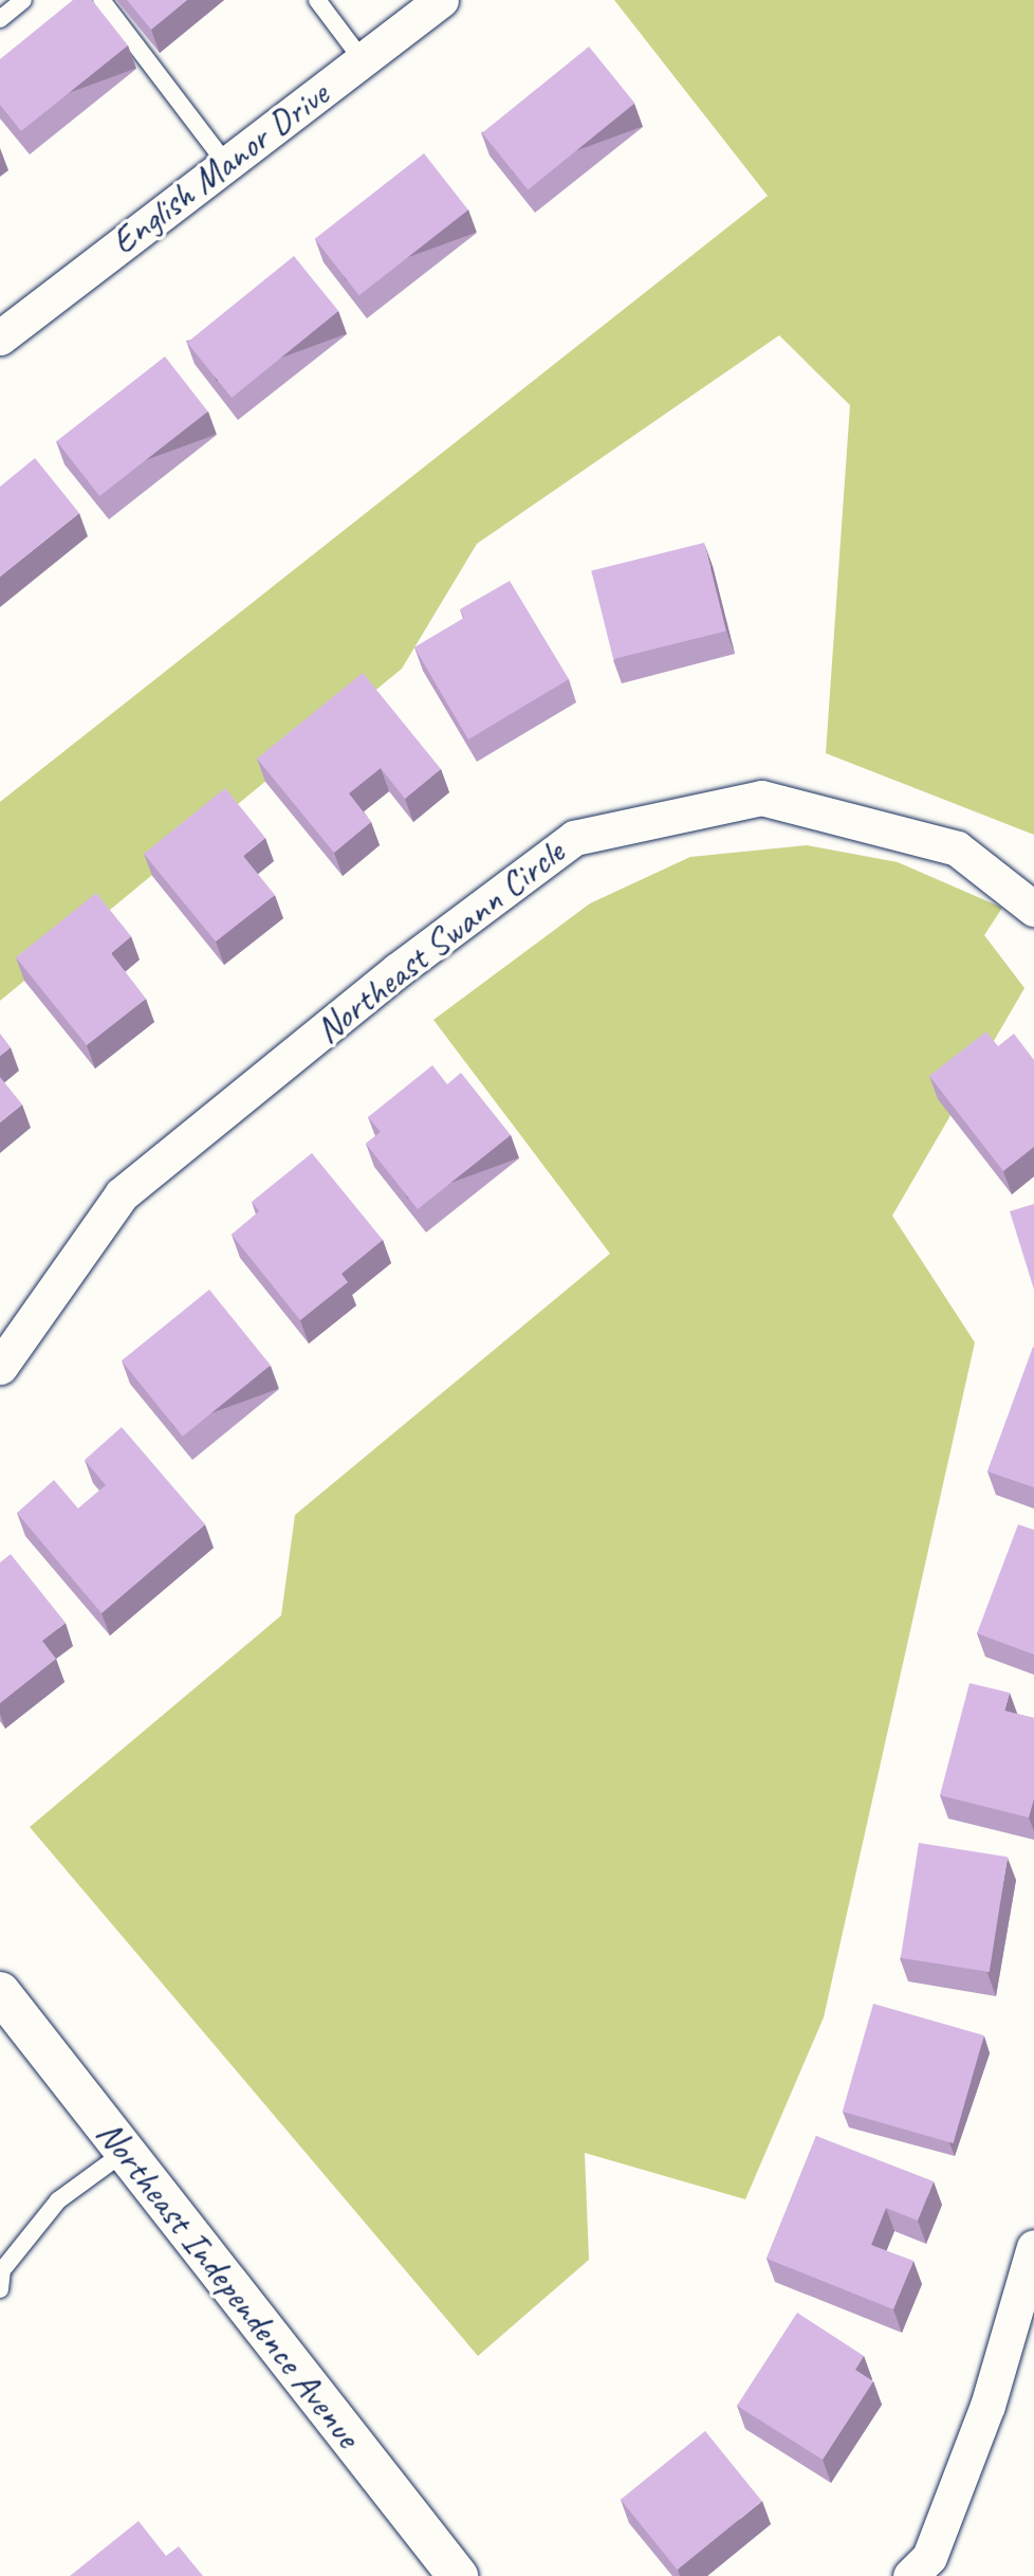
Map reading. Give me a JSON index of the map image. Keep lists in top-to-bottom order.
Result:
{
  "streets": {
    "street": ["English Manor Drive", "Northeast Swann Circle", "Northeast Independence Avenue"]
  }
}
